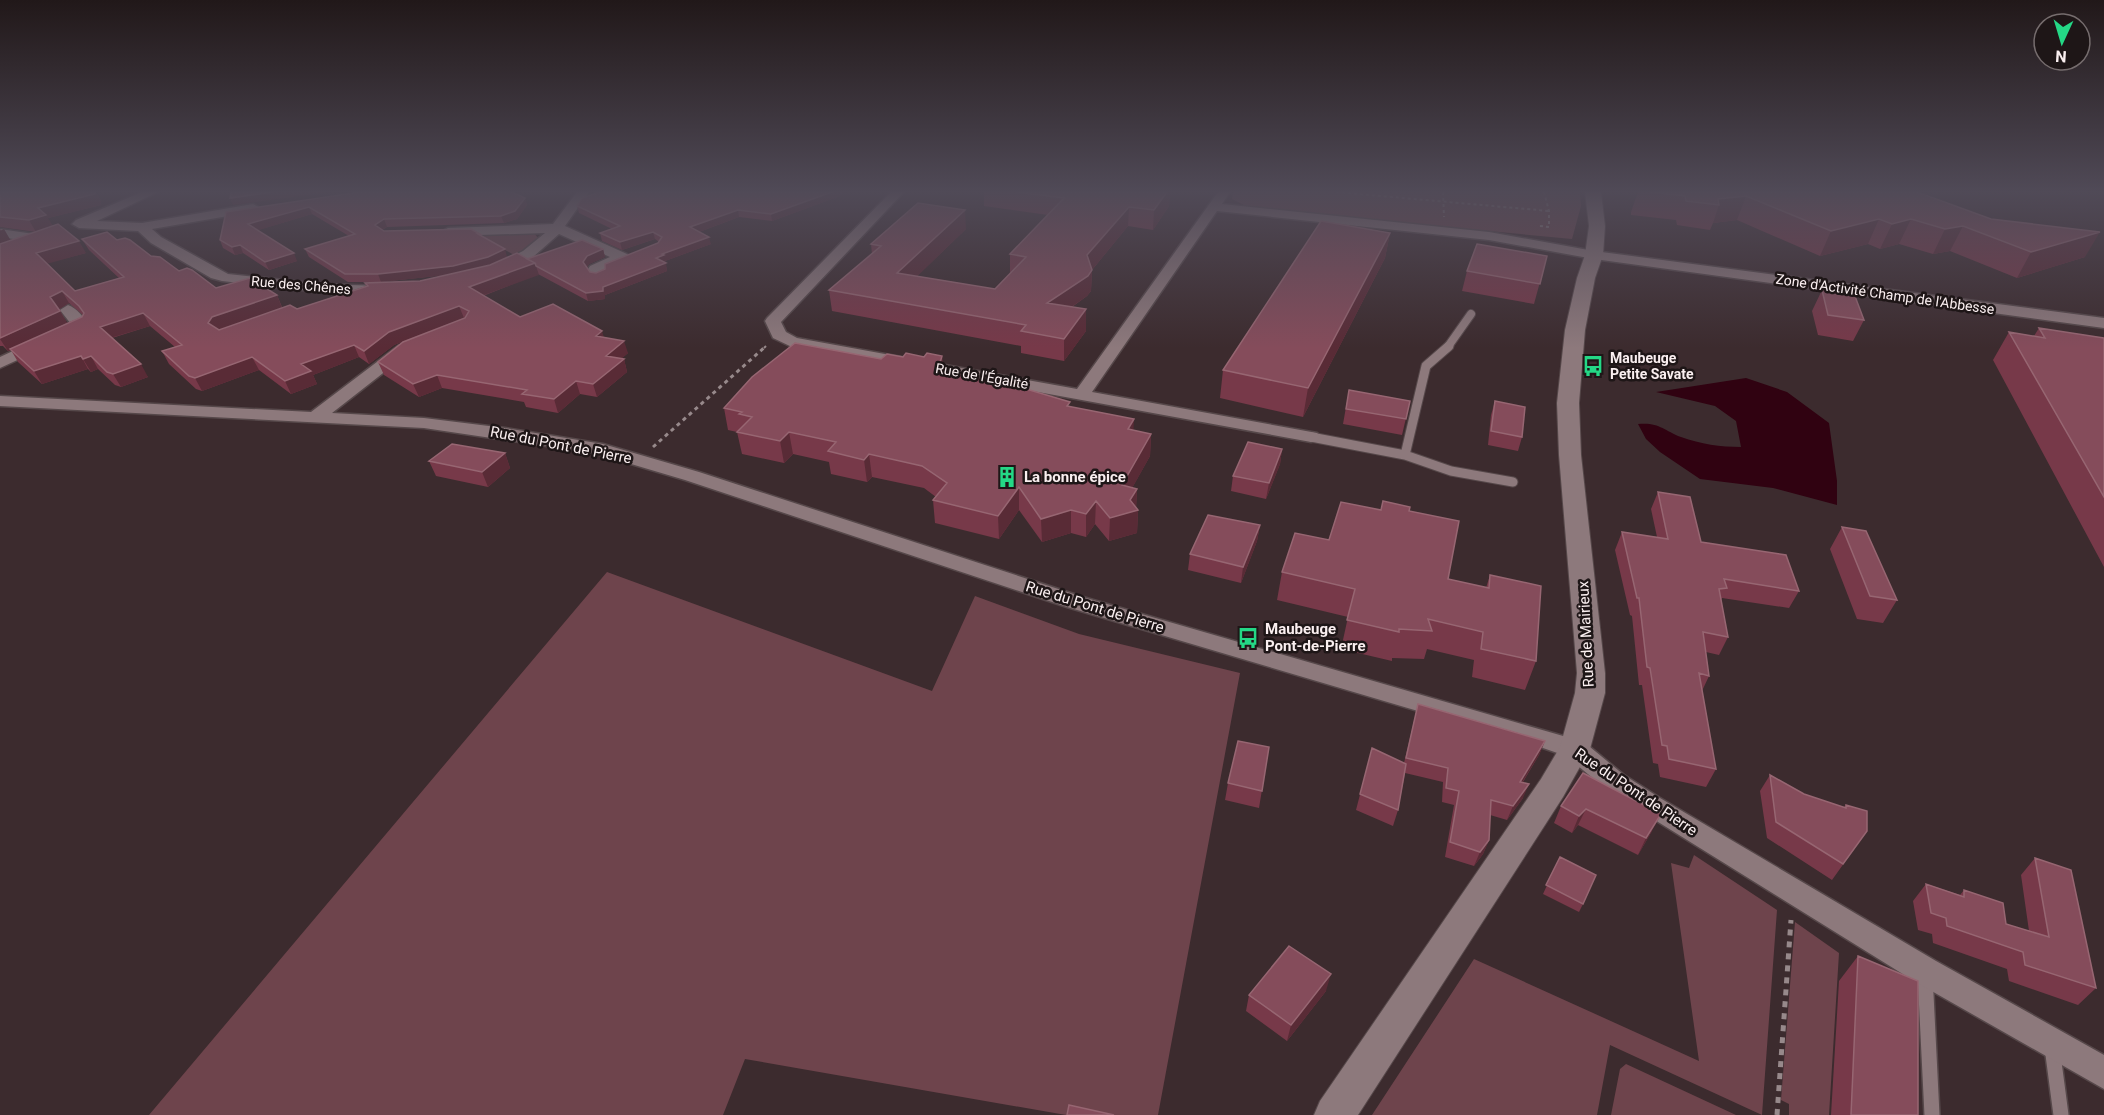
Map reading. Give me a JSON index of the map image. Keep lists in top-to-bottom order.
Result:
{
  "streets": {
    "street": [
      "Rue des Chênes",
      "Zone d'Activité Champ de l'Abbesse",
      "Rue de l'Égalité",
      "Rue du Pont de Pierre",
      "Rue de Mairieux"
    ]
  },
  "crossings": [
    ["Zone d'Activité Champ de l'Abbesse", "Rue de Mairieux"],
    ["Rue du Pont de Pierre", "Rue de Mairieux"]
  ],
  "places": {
    "bus stop": ["Maubeuge Petite Savate", "Maubeuge Pont-de-Pierre"],
    "building": ["La bonne épice"]
  },
  "north": "bottom"
}
